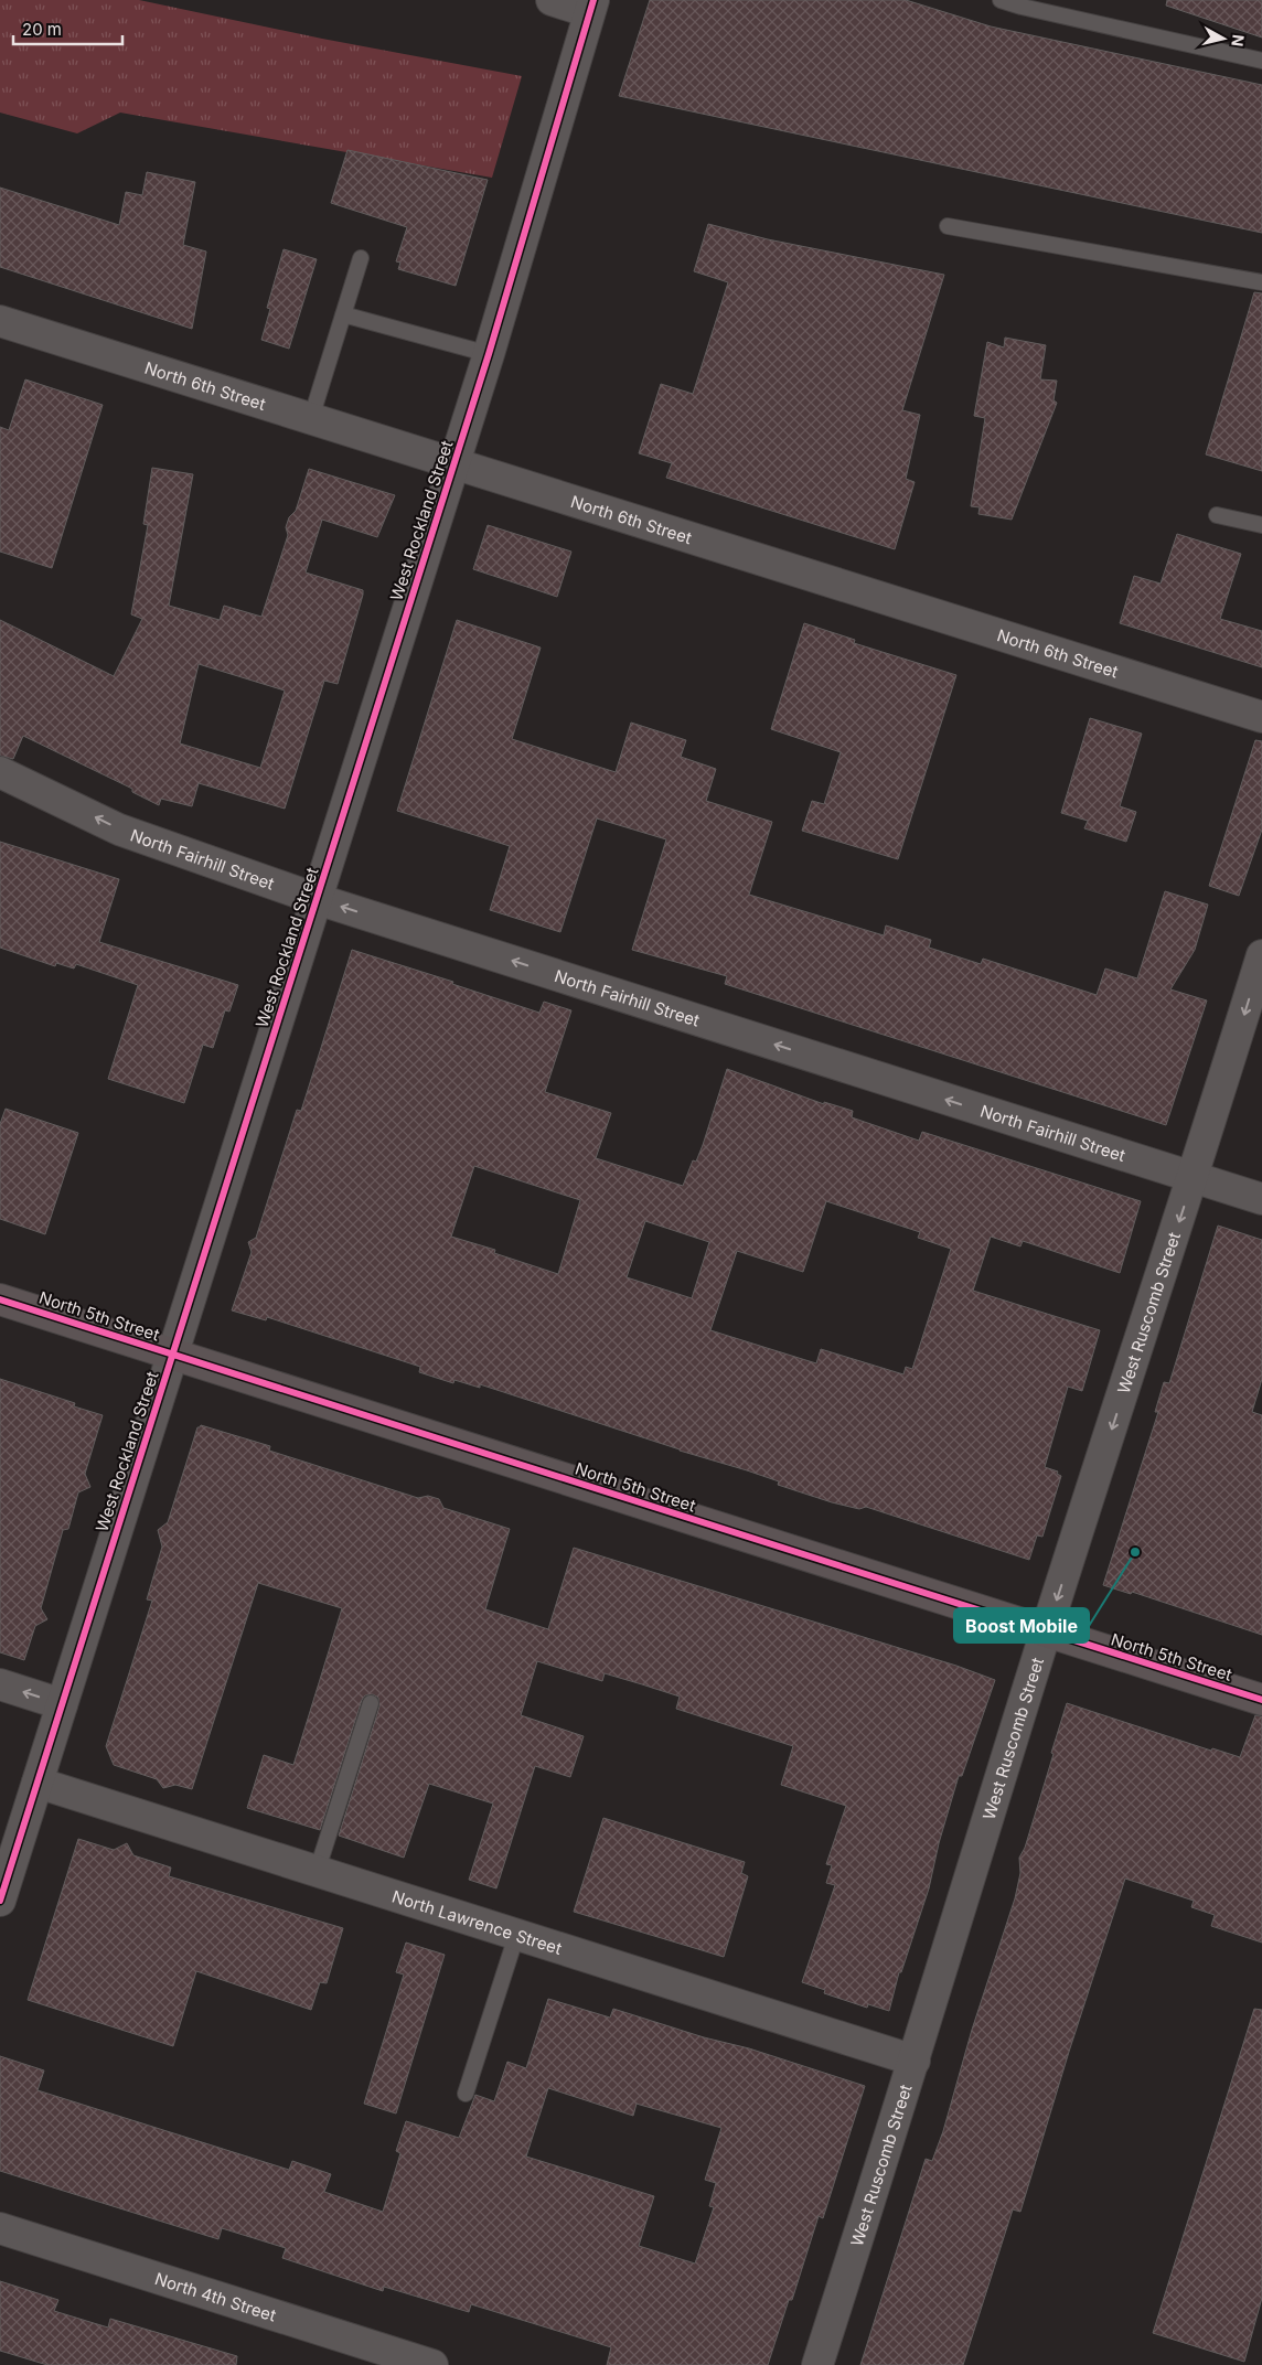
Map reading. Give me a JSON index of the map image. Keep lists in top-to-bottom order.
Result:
{
  "streets": {
    "street": [
      "North 6th Street",
      "West Rockland Street",
      "North Fairhill Street",
      "West Ruscomb Street",
      "North 5th Street",
      "North Lawrence Street",
      "North 4th Street"
    ]
  },
  "crossings": [
    ["North 6th Street", "West Rockland Street"],
    ["West Rockland Street", "North Fairhill Street"],
    ["West Rockland Street", "North 5th Street"],
    ["West Rockland Street", "North Lawrence Street"],
    ["North Fairhill Street", "West Ruscomb Street"],
    ["West Ruscomb Street", "North 5th Street"],
    ["West Ruscomb Street", "North Lawrence Street"]
  ],
  "one_way": ["North Fairhill Street", "West Ruscomb Street"],
  "places": ["Boost Mobile"],
  "scale_bar": "20 m",
  "north": "right"
}
